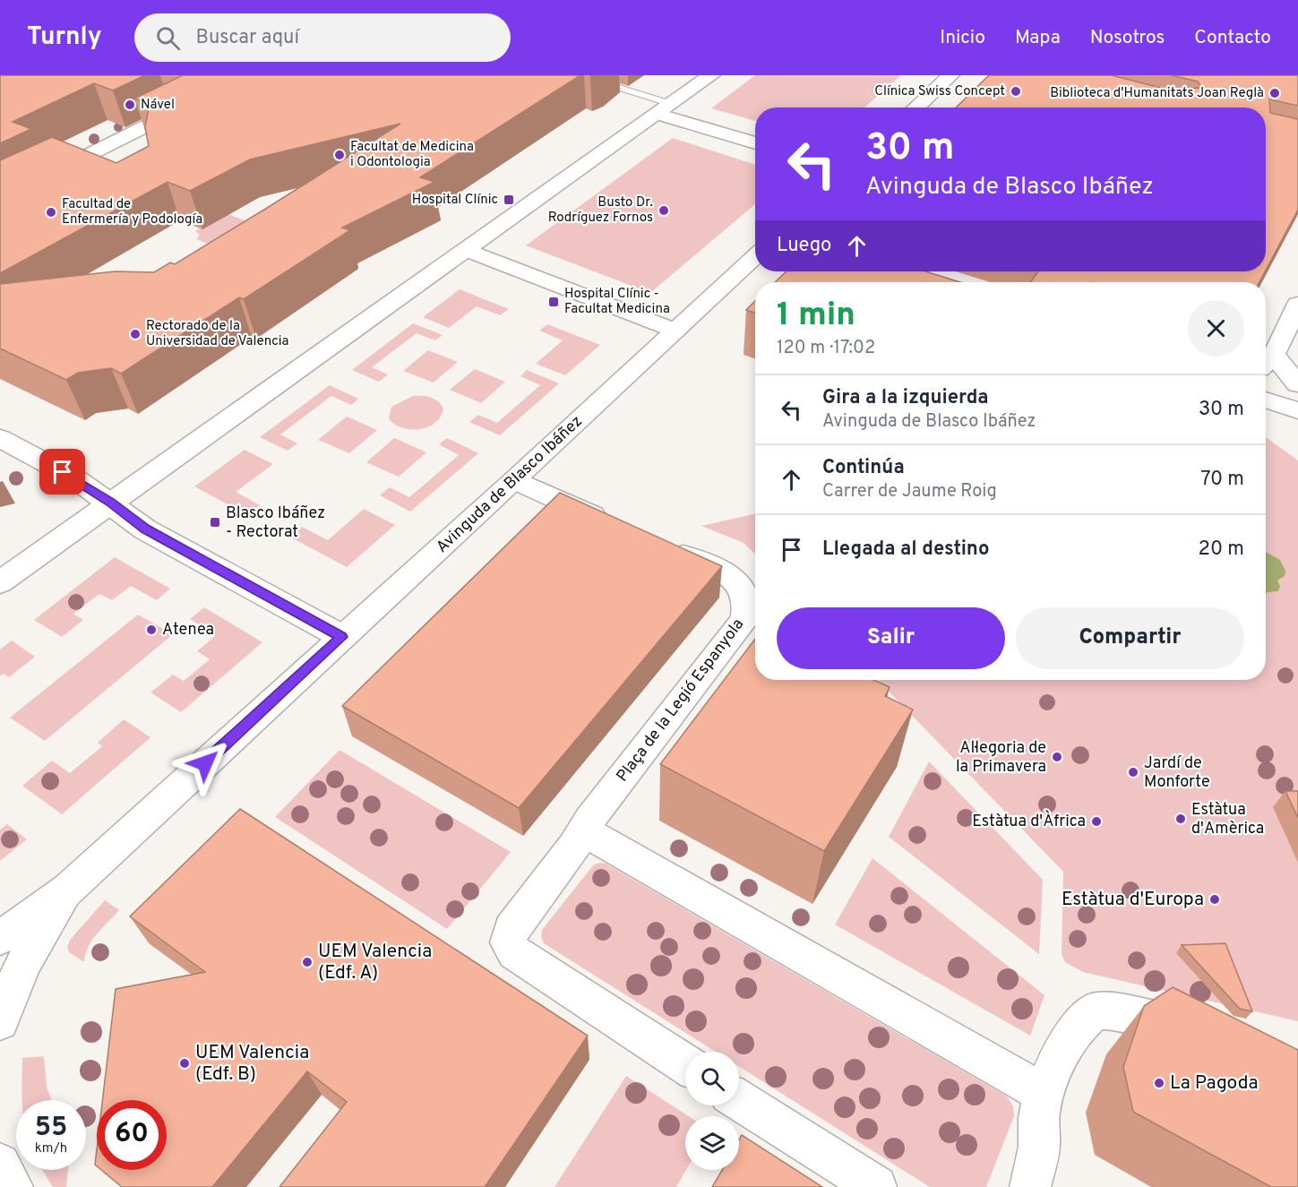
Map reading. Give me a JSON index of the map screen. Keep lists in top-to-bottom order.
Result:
{
  "streets": {
    "street": ["Avinguda de Blasco Ibáñez", "Plaça de la Legió Espanyola"]
  },
  "places": {
    "other": [
      "Clínica Swiss Concept",
      "Biblioteca d'Humanitats Joan Reglà",
      "Nável",
      "Facultat de Medicina i Odontologia",
      "Busto Dr. Rodríguez Fornos",
      "Facultad de Enfermería y Podología",
      "Rectorado de la Universidad de Valencia",
      "Atenea",
      "Al·legoria de la Primavera",
      "Jardí de Monforte",
      "Estàtua d'Amèrica",
      "Estàtua d'Àfrica",
      "Estàtua d'Europa",
      "UEM Valencia (Edf. A)",
      "UEM Valencia (Edf. B)",
      "La Pagoda"
    ],
    "transit": ["Hospital Clínic", "Hospital Clínic - Facultat Medicina", "Blasco Ibáñez - Rectorat"]
  },
  "page": {
    "header": "Turnly",
    "search": "Buscar aquí",
    "nav": [
      "Inicio",
      "Mapa",
      "Nosotros",
      "Contacto"
    ],
    "turn": ["30 m", "Avinguda de Blasco Ibáñez"],
    "then": "Luego",
    "heading": ["1 min", "120 m · 17:02"],
    "list": [
      {
        "name": "Gira a la izquierda",
        "note": "Avinguda de Blasco Ibáñez",
        "value": "30 m"
      },
      {
        "name": "Continúa",
        "note": "Carrer de Jaume Roig",
        "value": "70 m"
      },
      {
        "name": "Llegada al destino",
        "value": "20 m"
      }
    ],
    "buttons": ["Salir", "Compartir"],
    "speed": "55 km/h",
    "limit": "60"
  }
}
